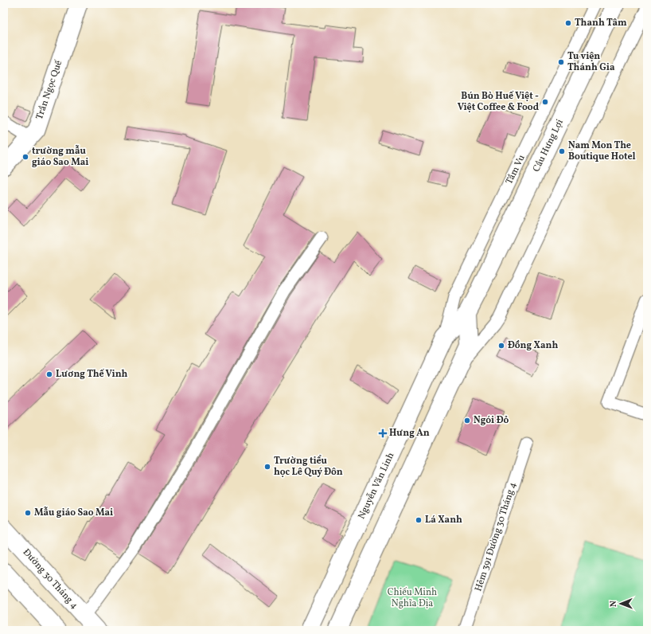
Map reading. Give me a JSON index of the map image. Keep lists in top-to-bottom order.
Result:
{
  "streets": {
    "main road": ["Cầu Hưng Lợi", "Nguyễn Văn Linh", "Đường 30 Tháng 4"],
    "street": ["Trần Ngọc Quế", "Tầm Vu", "Hẻm 391 Đường 30 Tháng 4"]
  },
  "crossings": [
    ["Cầu Hưng Lợi", "Nguyễn Văn Linh"],
    ["Tầm Vu", "Nguyễn Văn Linh"]
  ],
  "parks": ["Chiếu Minh Nghĩa Địa"],
  "places": {
    "other": [
      "Thanh Tâm",
      "Tu viện Thánh Gia",
      "Bún Bò Huế Việt - Việt Coffee & Food",
      "Nam Mon The Boutique Hotel",
      "trường mẫu giáo Sao Mai",
      "Đồng Xanh",
      "Lương Thế Vinh",
      "Ngói Đỏ",
      "Trường tiểu học Lê Quý Đôn",
      "Mẫu giáo Sao Mai",
      "Lá Xanh"
    ],
    "health": ["Hưng An"]
  },
  "north": "left"
}
